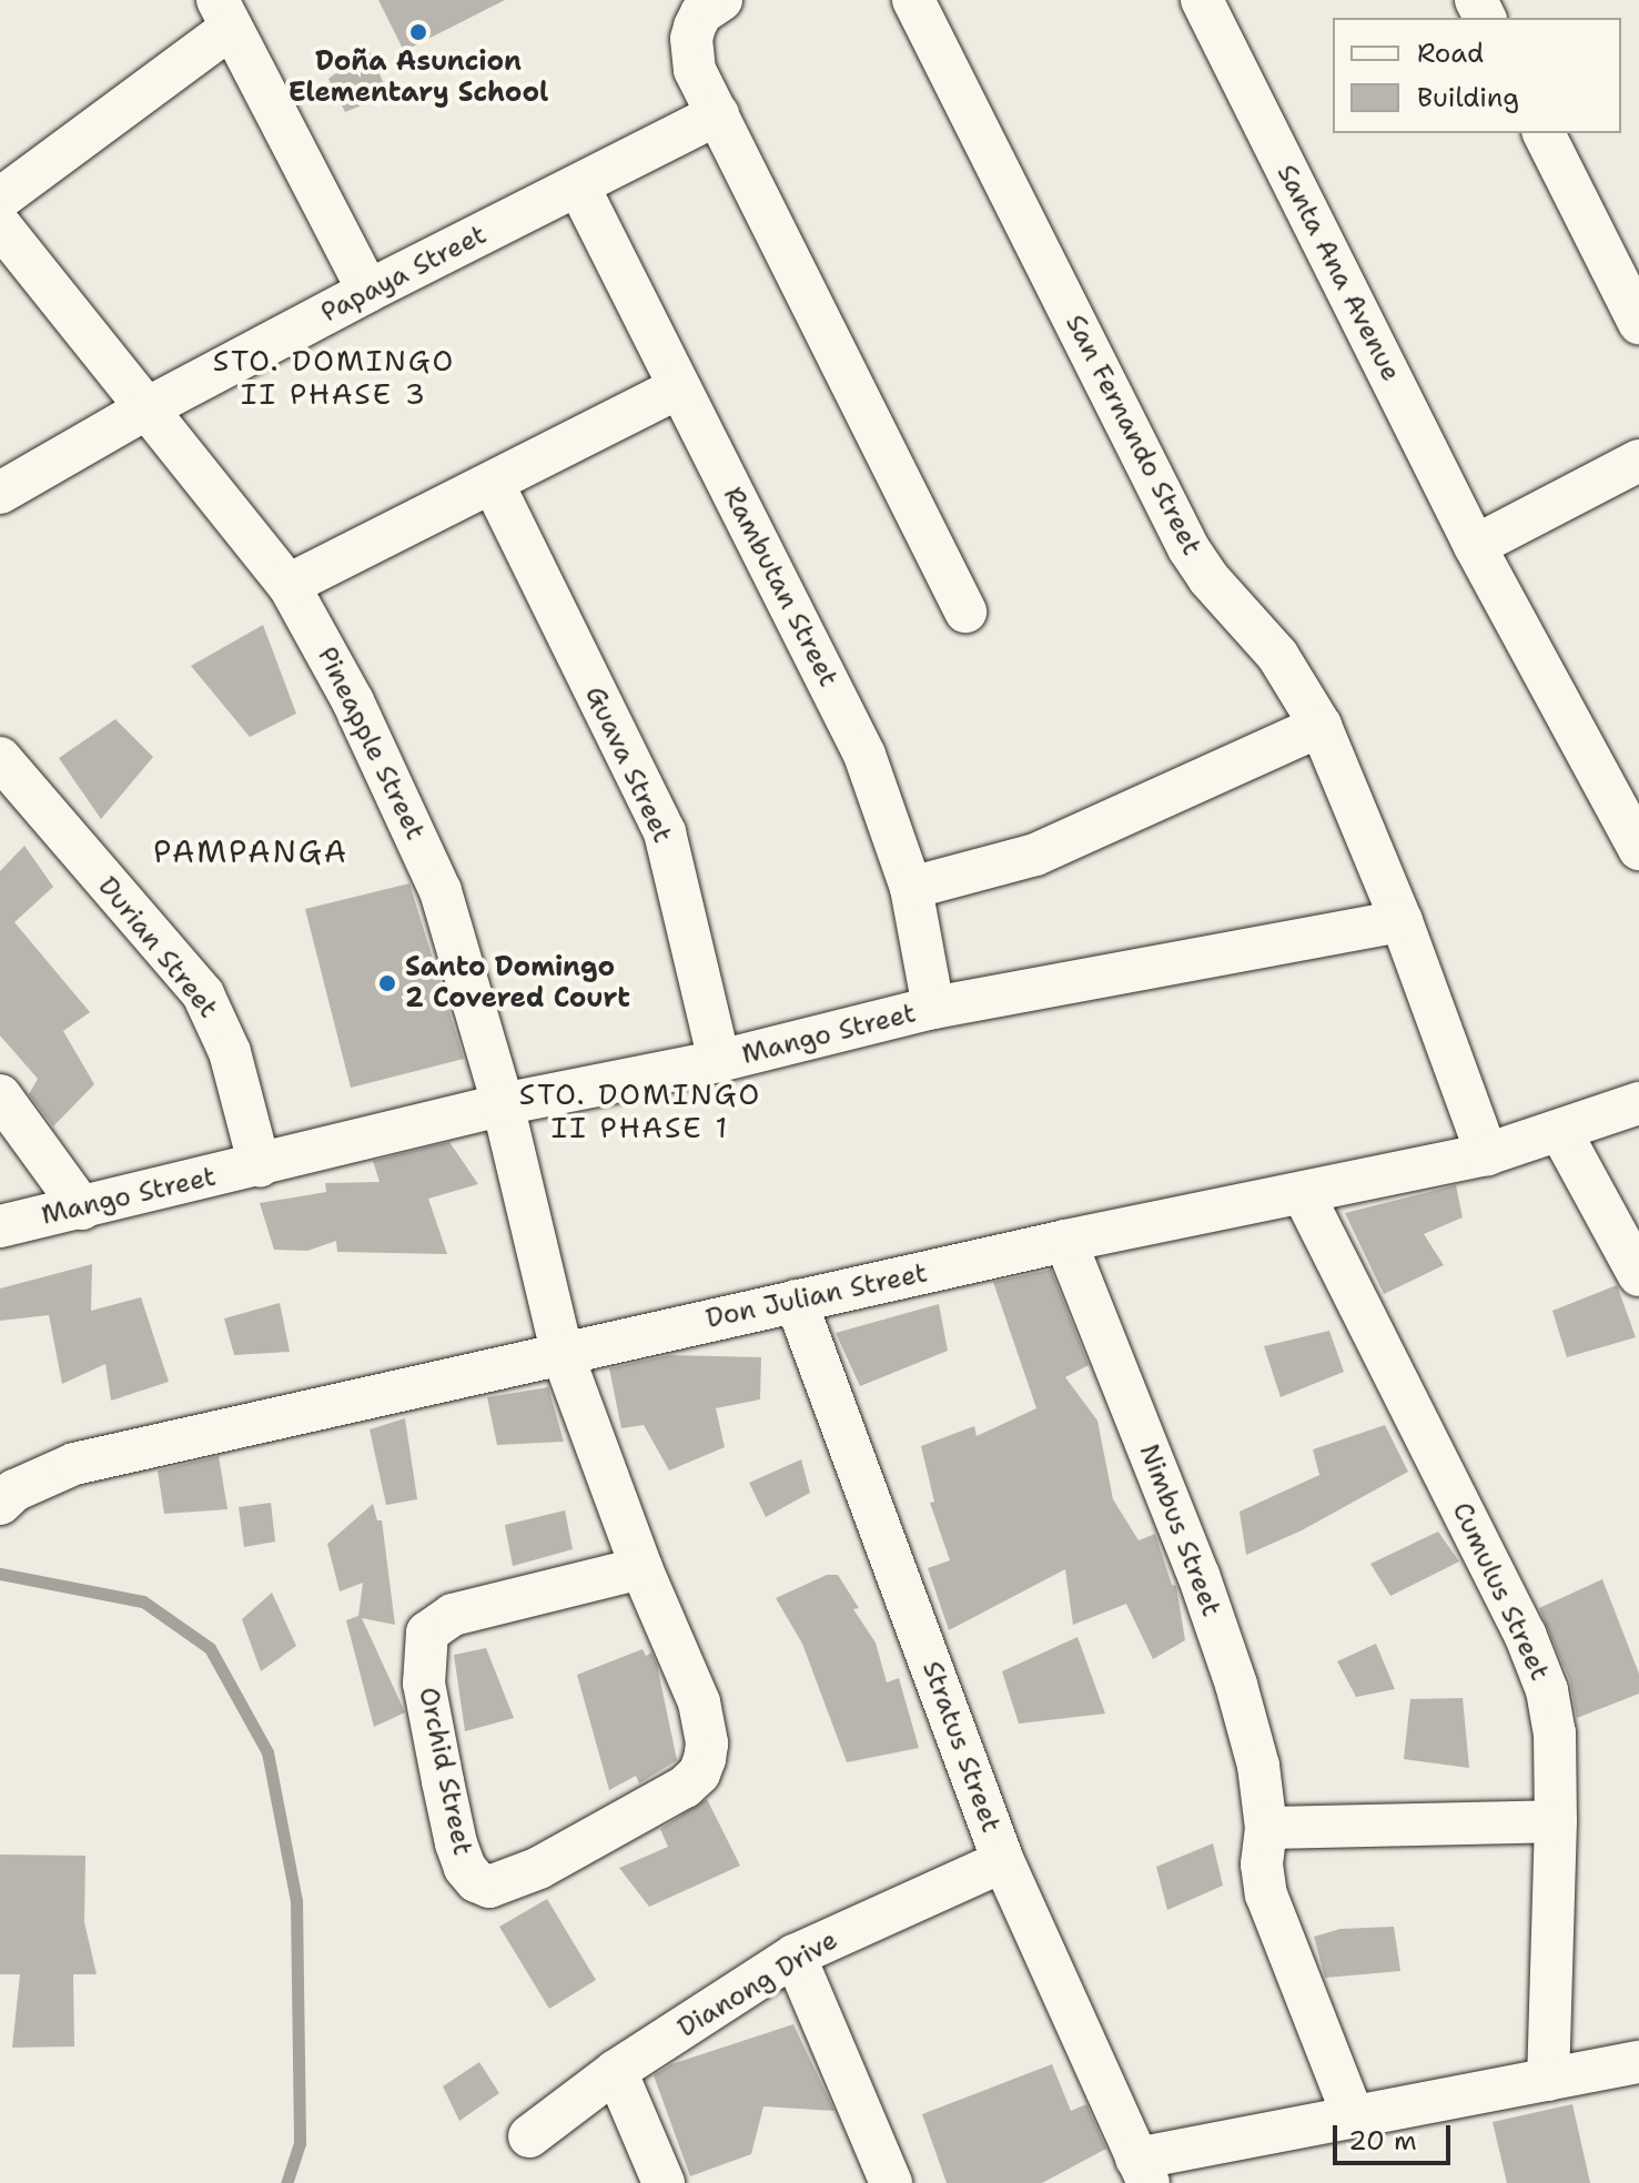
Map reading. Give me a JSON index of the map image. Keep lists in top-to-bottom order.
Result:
{
  "streets": {
    "street": [
      "Santa Ana Avenue",
      "Papaya Street",
      "San Fernando Street",
      "Rambutan Street",
      "Pineapple Street",
      "Guava Street",
      "Durian Street",
      "Mango Street",
      "Don Julian Street",
      "Nimbus Street",
      "Cumulus Street",
      "Stratus Street",
      "Orchid Street",
      "Dianong Drive"
    ]
  },
  "crossings": [
    ["Papaya Street", "Rambutan Street"],
    ["Papaya Street", "Pineapple Street"],
    ["San Fernando Street", "Mango Street"],
    ["San Fernando Street", "Don Julian Street"],
    ["Rambutan Street", "Mango Street"],
    ["Pineapple Street", "Mango Street"],
    ["Pineapple Street", "Don Julian Street"],
    ["Pineapple Street", "Orchid Street"],
    ["Guava Street", "Mango Street"],
    ["Durian Street", "Mango Street"],
    ["Don Julian Street", "Nimbus Street"],
    ["Don Julian Street", "Cumulus Street"],
    ["Don Julian Street", "Stratus Street"],
    ["Stratus Street", "Dianong Drive"]
  ],
  "districts": ["STO. DOMINGO II PHASE 3", "PAMPANGA", "STO. DOMINGO II PHASE 1"],
  "places": ["Doña Asuncion Elementary School", "Santo Domingo 2 Covered Court"],
  "legend": ["Road", "Building"],
  "scale_bar": "20 m"
}
